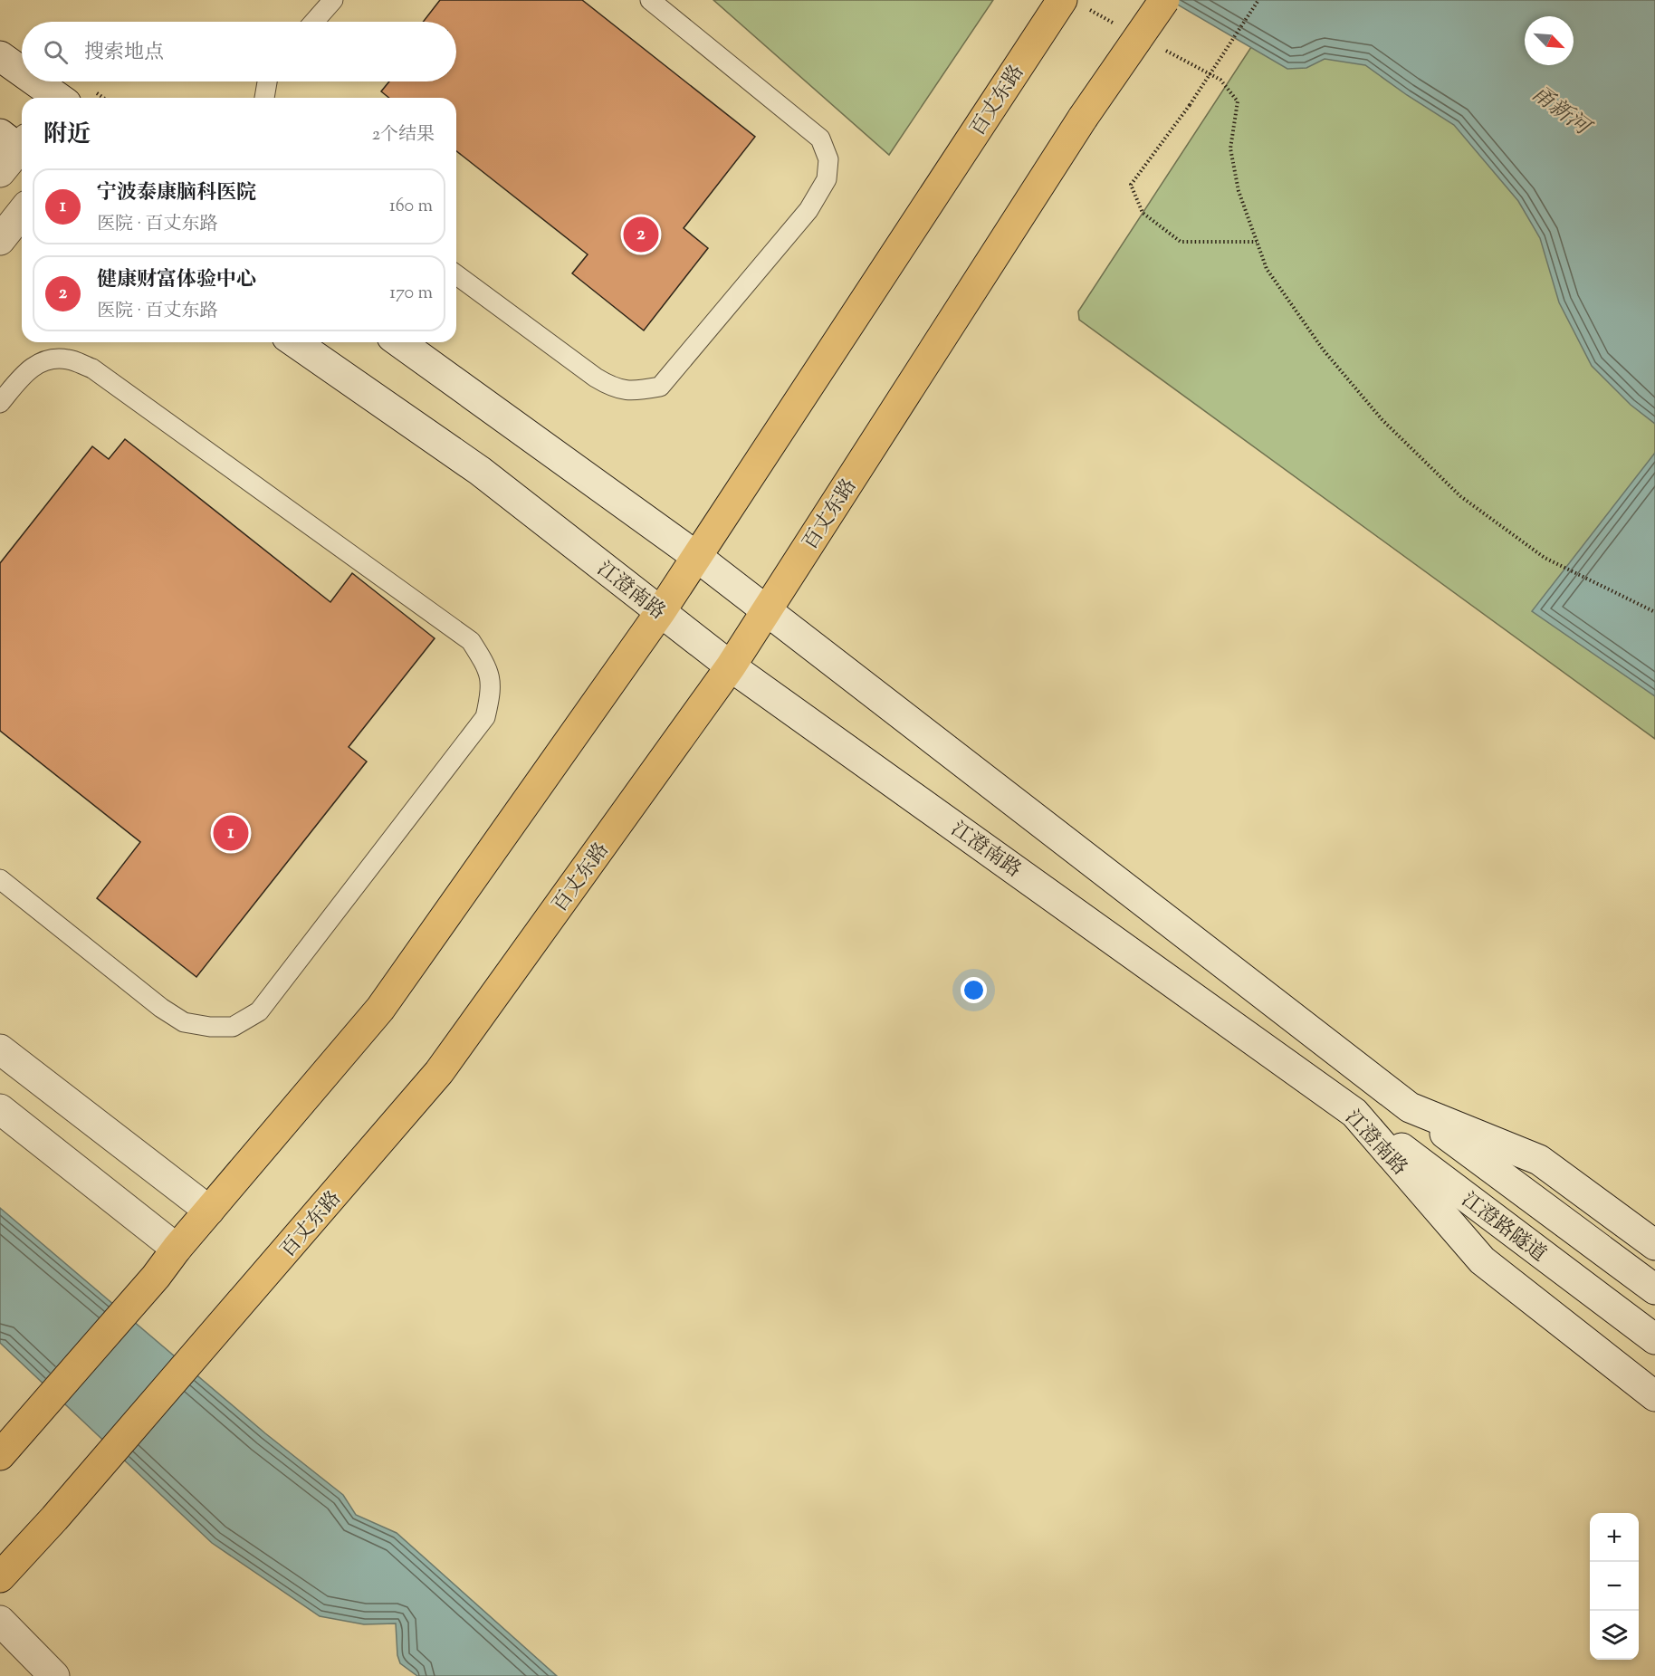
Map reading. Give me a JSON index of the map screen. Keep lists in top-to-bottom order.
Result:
{
  "streets": {
    "main road": ["百丈东路", "江澄南路", "江澄路隧道"]
  },
  "crossings": [
    ["百丈东路", "江澄南路"],
    ["江澄南路", "江澄路隧道"]
  ],
  "water": ["甬新河"],
  "north": "bottom right",
  "page": {
    "search": "搜索地点",
    "heading": ["附近", "2个结果"],
    "list": [
      {
        "mark": "1",
        "name": "宁波泰康脑科医院",
        "note": "医院 · 百丈东路",
        "value": "160 m"
      },
      {
        "mark": "2",
        "name": "健康财富体验中心",
        "note": "医院 · 百丈东路",
        "value": "170 m"
      }
    ],
    "pins": ["2", "1"],
    "map_buttons": ["+", "−"]
  }
}
